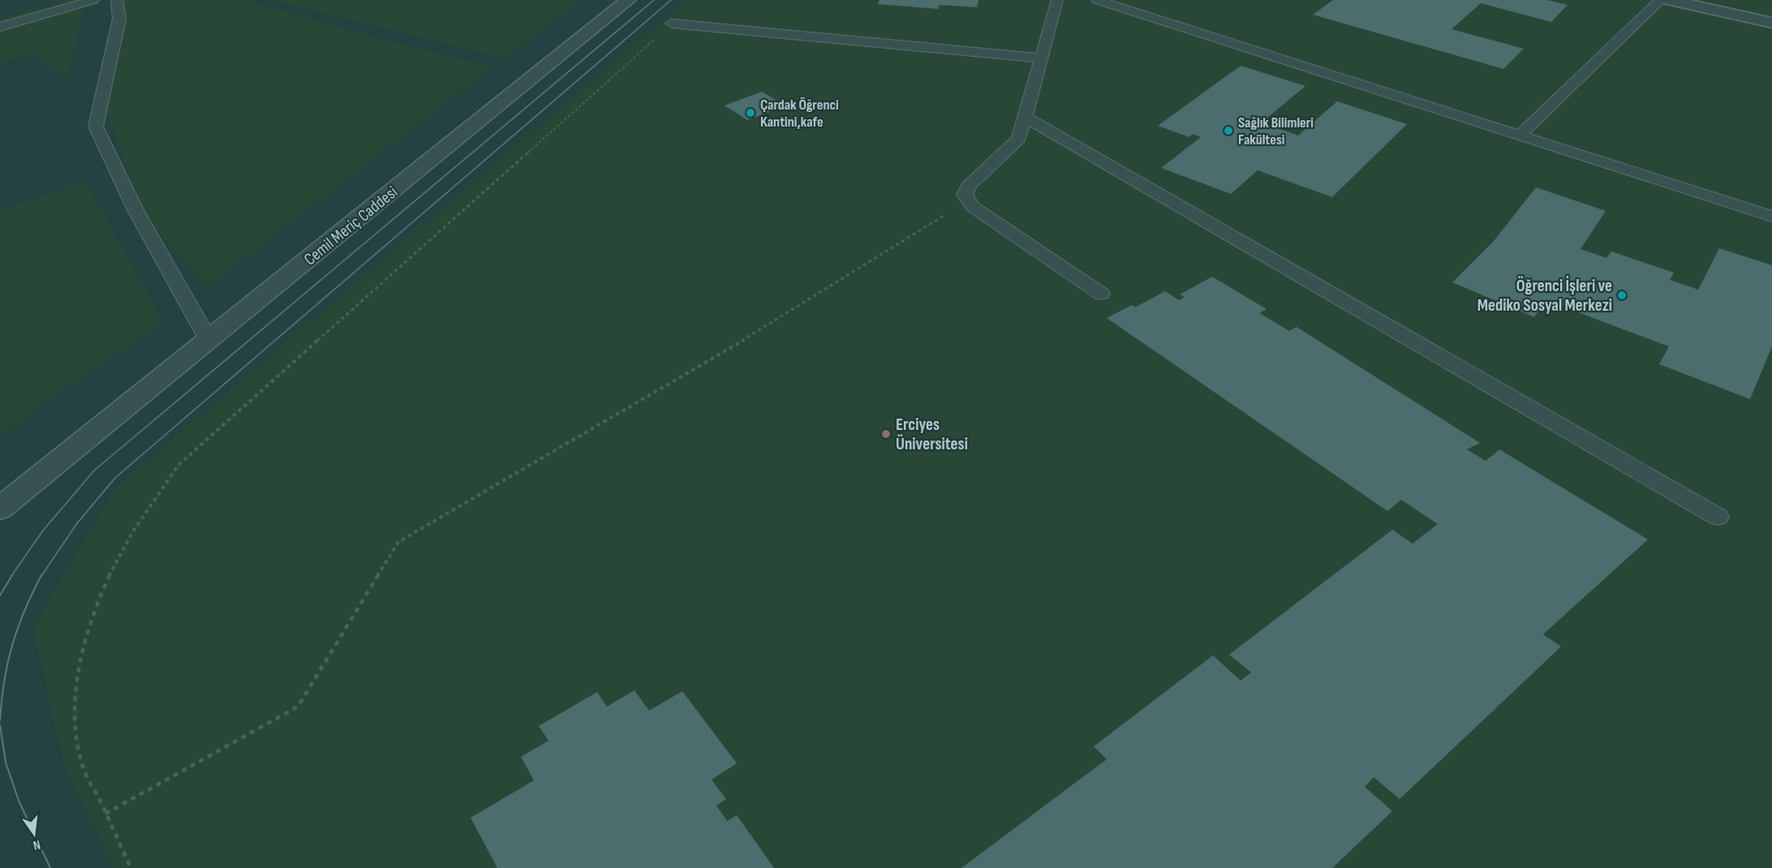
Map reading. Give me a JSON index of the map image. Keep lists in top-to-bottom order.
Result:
{
  "streets": {
    "street": ["Cemil Meriç Caddesi"]
  },
  "places": [
    "Çardak Öğrenci Kantini,kafe",
    "Sağlık Bilimleri Fakültesi",
    "Öğrenci İşleri ve Mediko Sosyal Merkezi",
    "Erciyes Üniversitesi"
  ],
  "north": "bottom"
}
